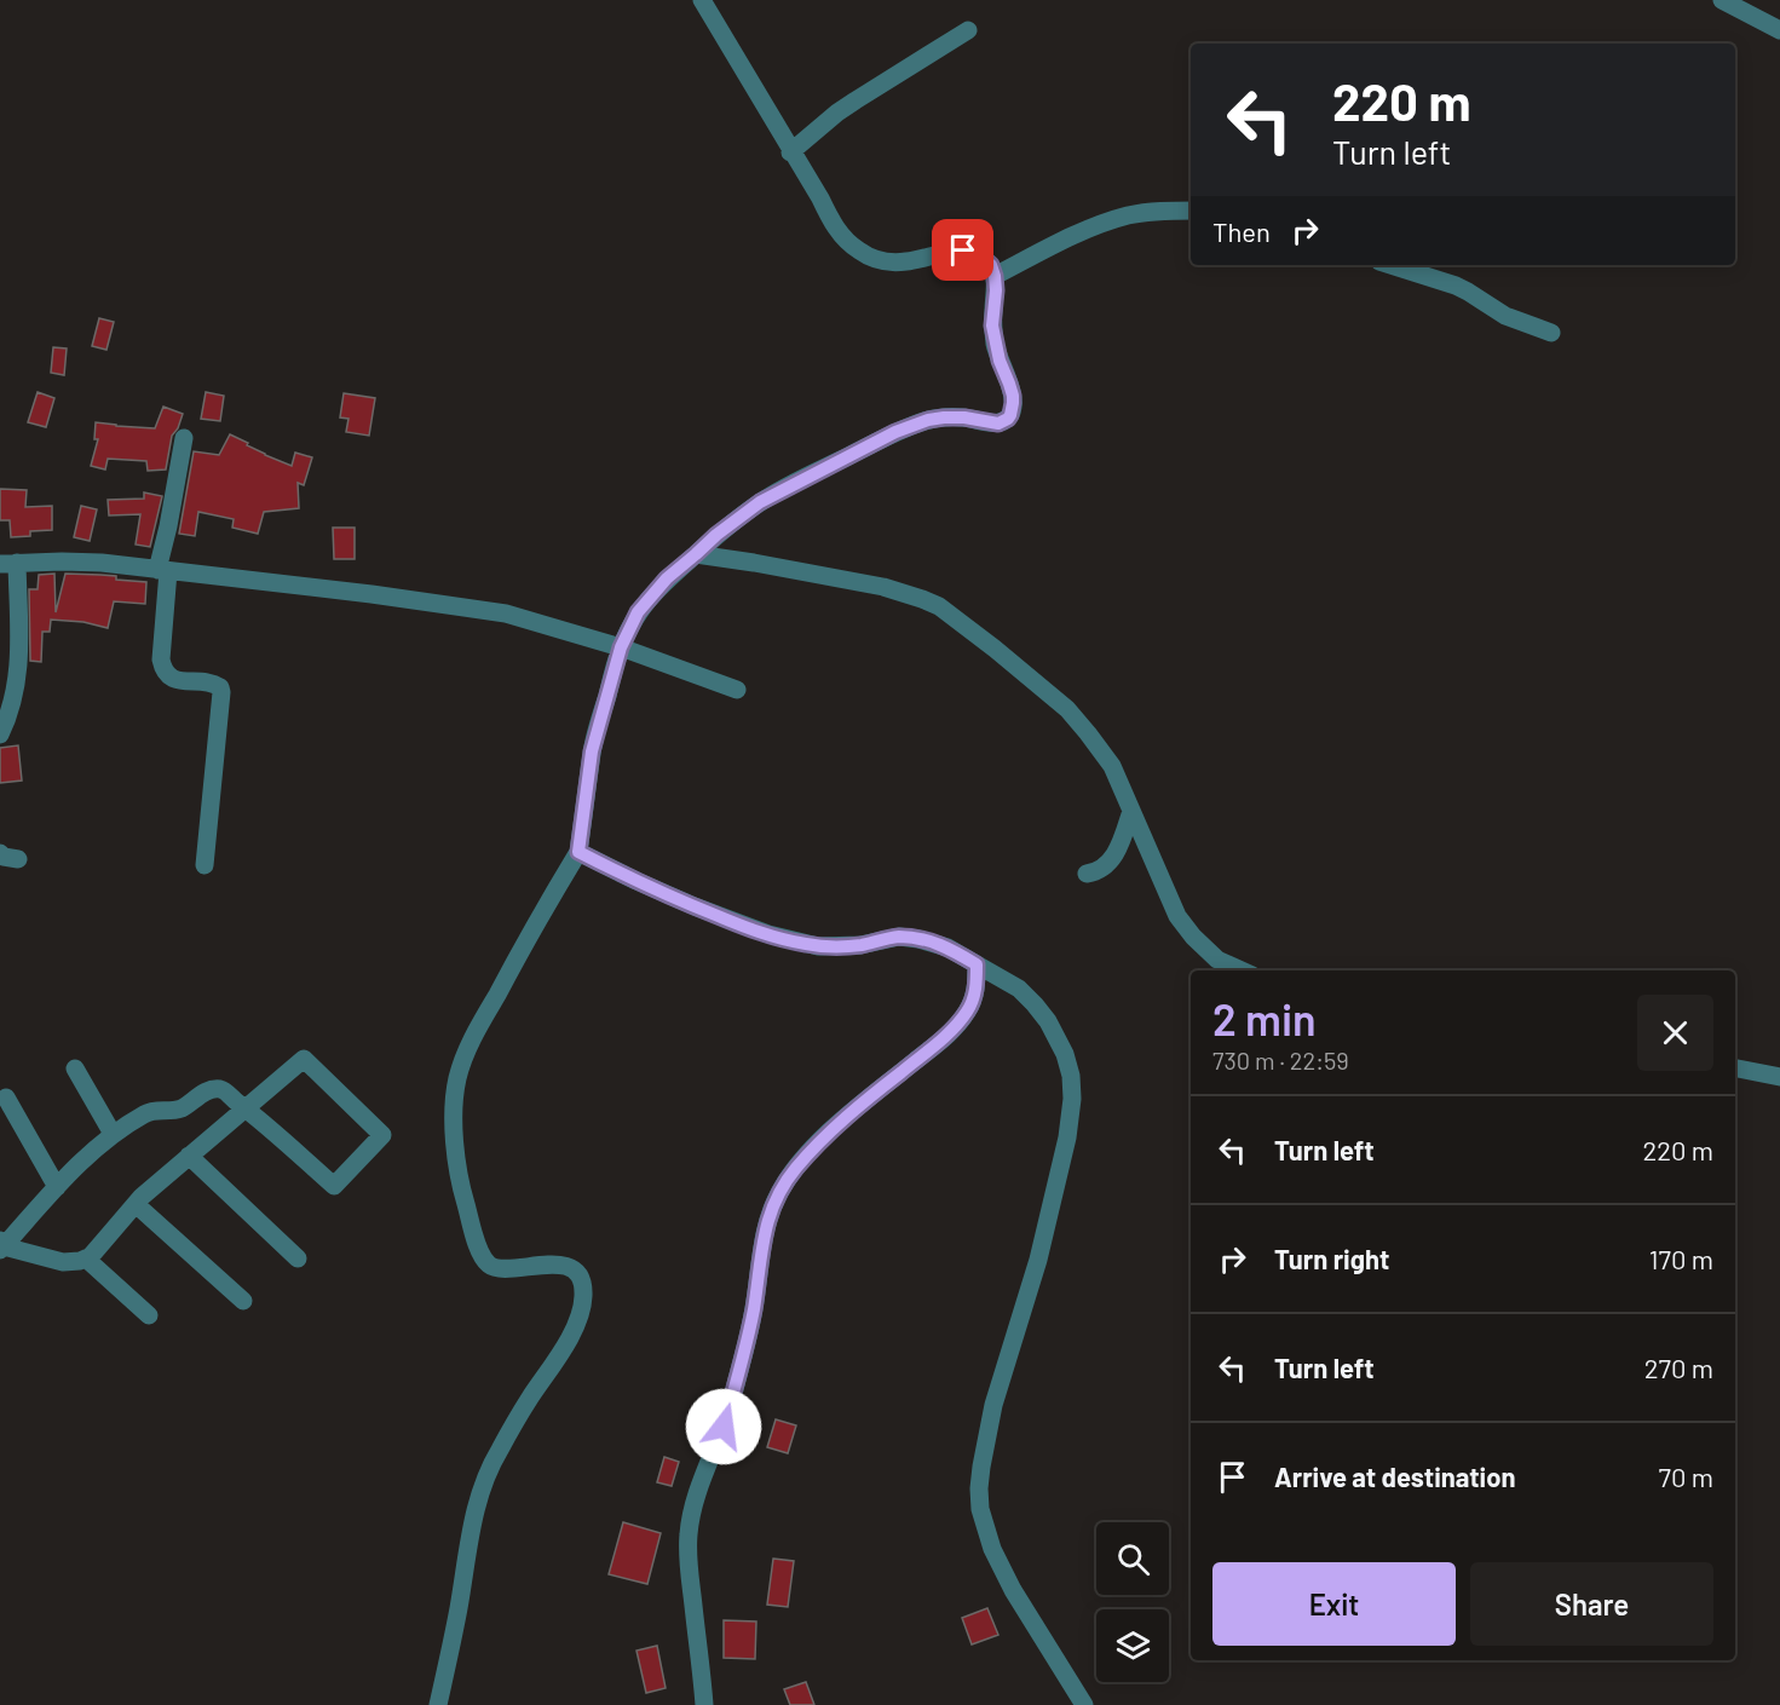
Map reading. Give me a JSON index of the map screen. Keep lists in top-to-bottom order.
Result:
{
  "page": {
    "turn": ["220 m", "Turn left"],
    "then": "Then",
    "heading": ["2 min", "730 m · 22:59"],
    "list": [
      {
        "name": "Turn left",
        "value": "220 m"
      },
      {
        "name": "Turn right",
        "value": "170 m"
      },
      {
        "name": "Turn left",
        "value": "270 m"
      },
      {
        "name": "Arrive at destination",
        "value": "70 m"
      }
    ],
    "buttons": ["Exit", "Share"]
  }
}
